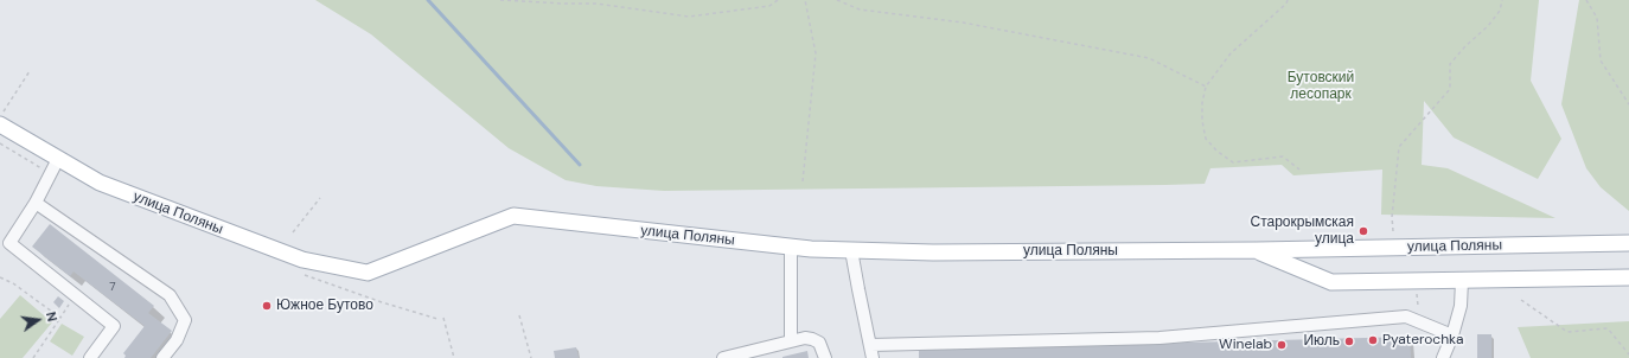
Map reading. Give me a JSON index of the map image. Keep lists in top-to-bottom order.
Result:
{
  "streets": {
    "main road": ["улица Поляны"]
  },
  "parks": ["Бутовский лесопарк"],
  "places": [
    "Старокрымская улица",
    "Южное Бутово",
    "Pyaterochka",
    "Июль",
    "Winelab"
  ],
  "house_numbers": ["7"],
  "north": "right"
}
